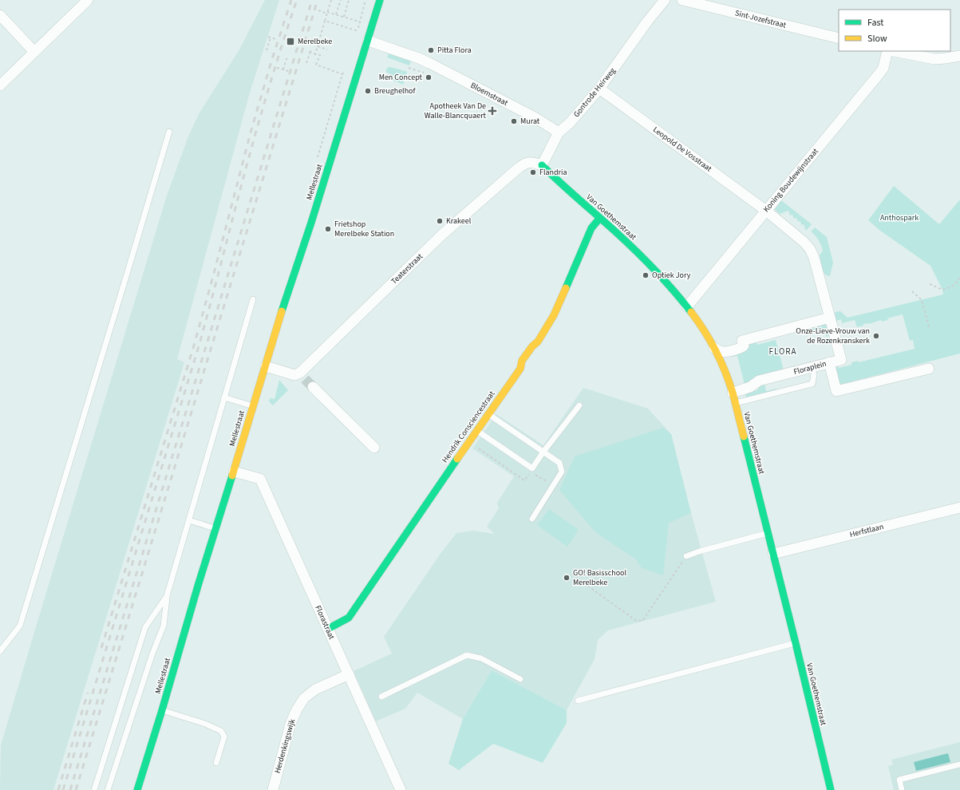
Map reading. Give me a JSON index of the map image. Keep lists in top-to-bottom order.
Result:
{
  "streets": {
    "street": [
      "Sint-Jozefstraat",
      "Gontrode Heirweg",
      "Bloemstraat",
      "Leopold De Vosstraat",
      "Koning Boudewijnstraat",
      "Mellestraat",
      "Van Goethemstraat",
      "Teaterstraat",
      "Floraplein",
      "Hendrik Consciencestraat",
      "Herfstlaan",
      "Florastraat",
      "Herdenkingswijk"
    ]
  },
  "crossings": [
    ["Gontrode Heirweg", "Bloemstraat"],
    ["Gontrode Heirweg", "Leopold De Vosstraat"],
    ["Gontrode Heirweg", "Van Goethemstraat"],
    ["Gontrode Heirweg", "Teaterstraat"],
    ["Bloemstraat", "Mellestraat"],
    ["Leopold De Vosstraat", "Koning Boudewijnstraat"],
    ["Leopold De Vosstraat", "Floraplein"],
    ["Koning Boudewijnstraat", "Van Goethemstraat"],
    ["Mellestraat", "Teaterstraat"],
    ["Mellestraat", "Florastraat"],
    ["Van Goethemstraat", "Teaterstraat"],
    ["Van Goethemstraat", "Floraplein"],
    ["Van Goethemstraat", "Hendrik Consciencestraat"],
    ["Van Goethemstraat", "Herfstlaan"],
    ["Hendrik Consciencestraat", "Florastraat"],
    ["Florastraat", "Herdenkingswijk"]
  ],
  "districts": ["FLORA"],
  "parks": ["Anthospark"],
  "places": {
    "transit": ["Merelbeke"],
    "other": [
      "Pitta Flora",
      "Men Concept",
      "Breughelhof",
      "Murat",
      "Flandria",
      "Krakeel",
      "Frietshop Merelbeke Station",
      "Optiek Jory",
      "Onze-Lieve-Vrouw van de Rozenkranskerk",
      "GO! Basisschool Merelbeke"
    ],
    "health": ["Apotheek Van De Walle-Blancquaert"]
  },
  "legend": ["Fast", "Slow"]
}
